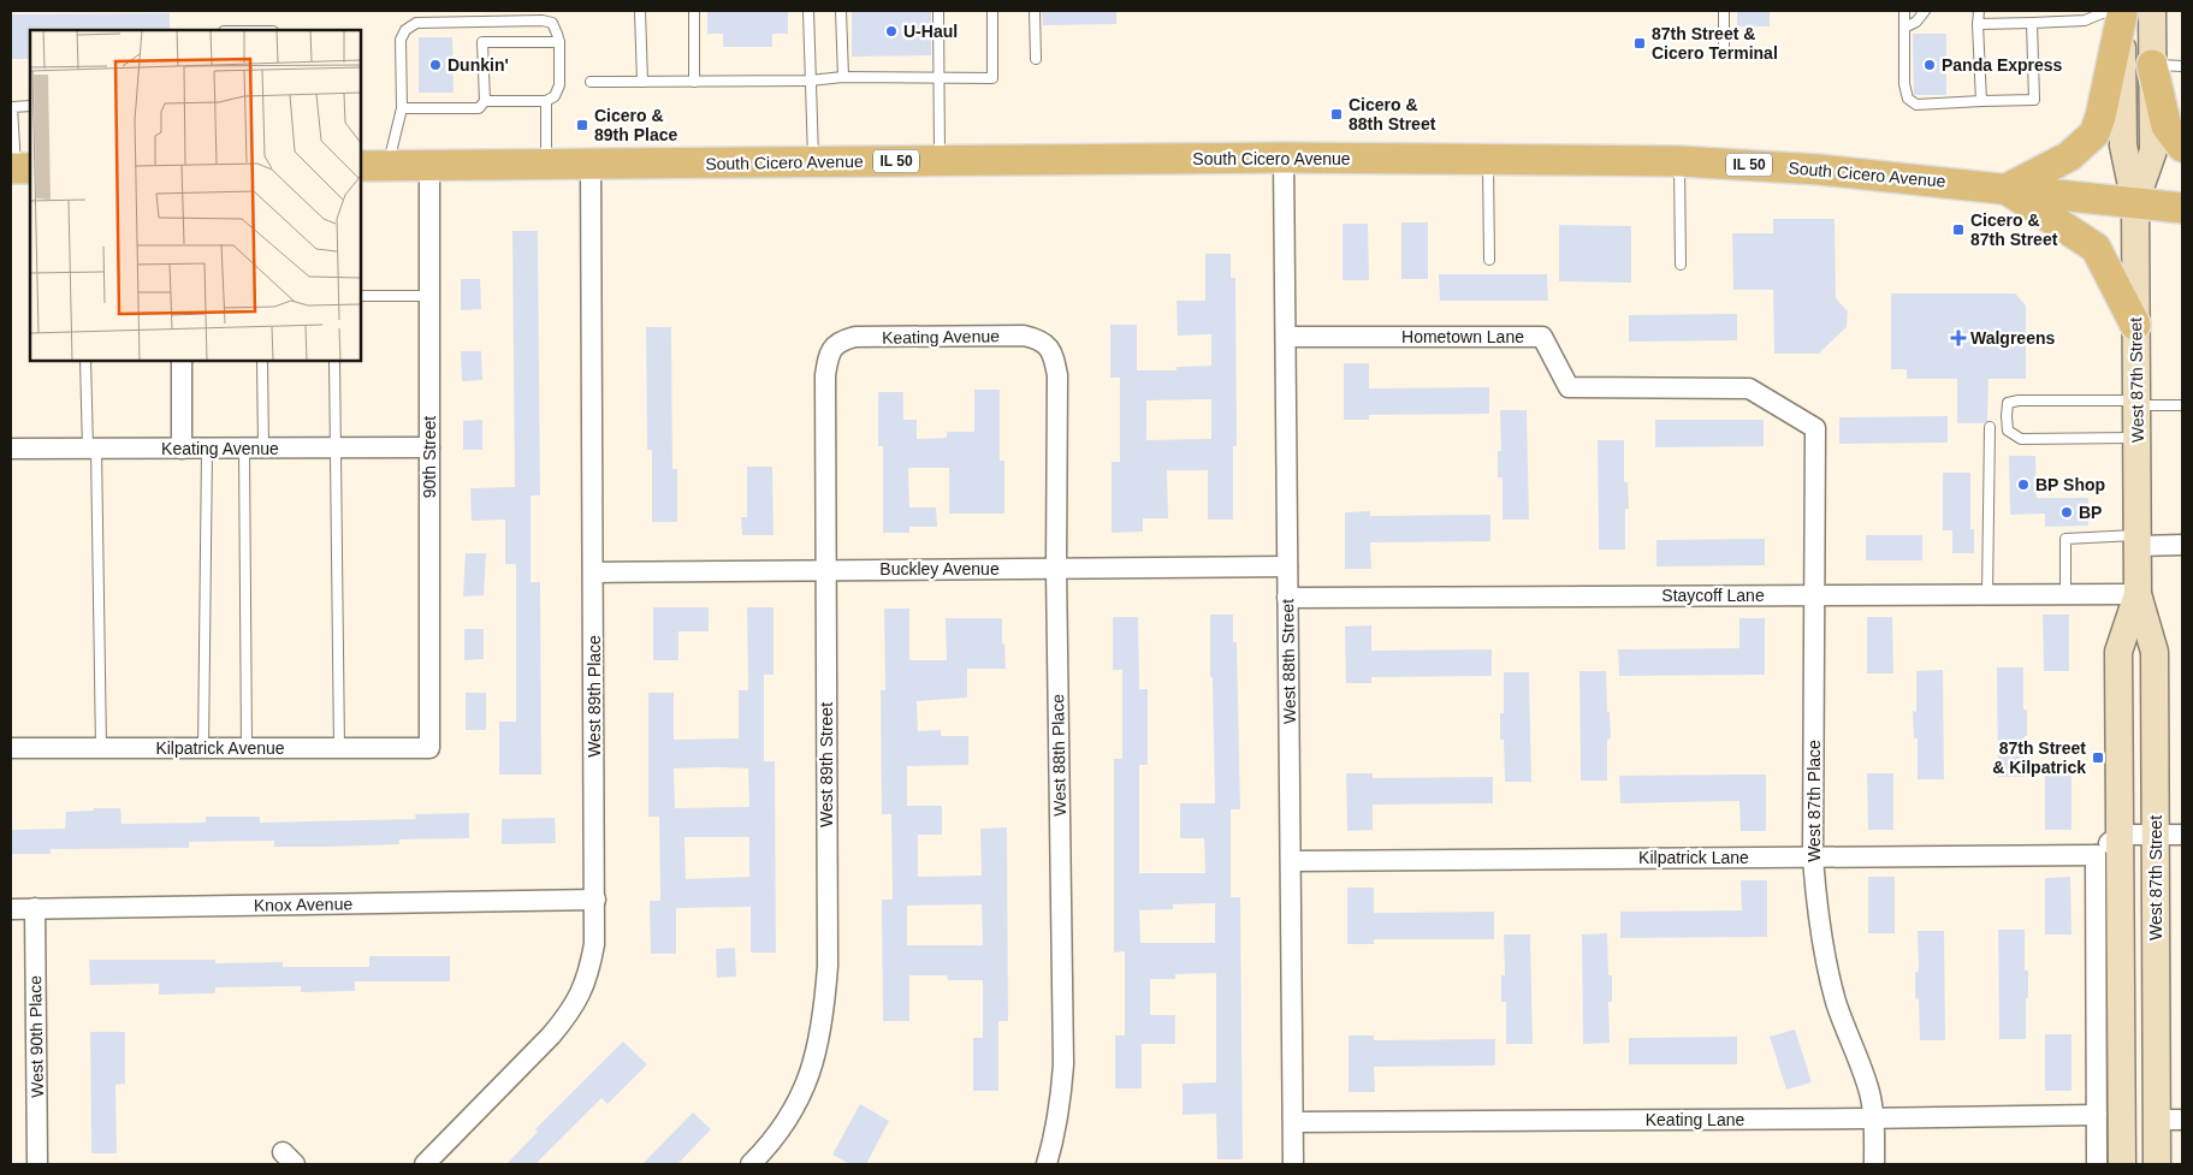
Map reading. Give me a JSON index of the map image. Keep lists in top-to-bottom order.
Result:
{
  "streets": {
    "main road": ["South Cicero Avenue", "IL 50", "West 87th Street"],
    "street": [
      "Keating Avenue",
      "Hometown Lane",
      "90th Street",
      "Buckley Avenue",
      "Staycoff Lane",
      "West 88th Street",
      "West 89th Place",
      "Kilpatrick Avenue",
      "West 88th Place",
      "West 89th Street",
      "West 87th Place",
      "Kilpatrick Lane",
      "Knox Avenue",
      "West 90th Place",
      "Keating Lane"
    ]
  },
  "crossings": [
    ["South Cicero Avenue", "West 87th Street"],
    ["South Cicero Avenue", "90th Street"],
    ["South Cicero Avenue", "West 88th Street"],
    ["South Cicero Avenue", "West 89th Place"],
    ["Keating Avenue", "90th Street"],
    ["Keating Avenue", "West 88th Place"],
    ["Keating Avenue", "West 89th Street"],
    ["Hometown Lane", "West 88th Street"],
    ["Hometown Lane", "West 87th Place"],
    ["West 87th Street", "Staycoff Lane"],
    ["90th Street", "Kilpatrick Avenue"],
    ["Buckley Avenue", "West 88th Street"],
    ["Buckley Avenue", "West 89th Place"],
    ["Buckley Avenue", "West 88th Place"],
    ["Buckley Avenue", "West 89th Street"],
    ["Staycoff Lane", "West 88th Street"],
    ["Staycoff Lane", "West 87th Place"],
    ["West 88th Street", "Kilpatrick Lane"],
    ["West 88th Street", "Keating Lane"],
    ["West 89th Place", "Knox Avenue"],
    ["West 87th Place", "Kilpatrick Lane"],
    ["West 87th Place", "Keating Lane"],
    ["Knox Avenue", "West 90th Place"]
  ],
  "places": {
    "other": [
      "U-Haul",
      "Dunkin'",
      "Panda Express",
      "BP Shop",
      "BP"
    ],
    "transit": [
      "87th Street & Cicero Terminal",
      "Cicero & 88th Street",
      "Cicero & 89th Place",
      "Cicero & 87th Street",
      "87th Street & Kilpatrick"
    ],
    "health": ["Walgreens"]
  }
}
